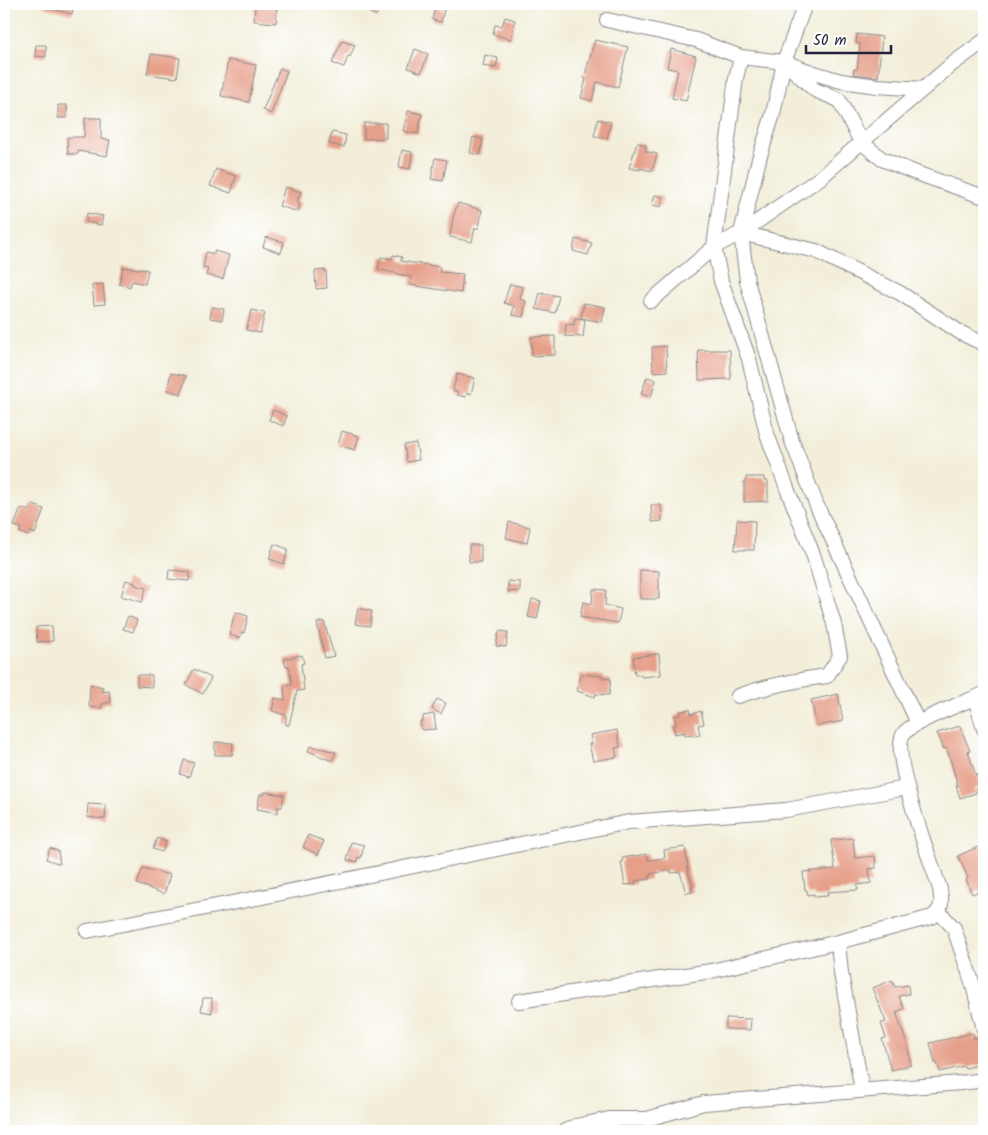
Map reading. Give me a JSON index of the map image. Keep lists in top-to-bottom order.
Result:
{
  "scale_bar": "50 m"
}
